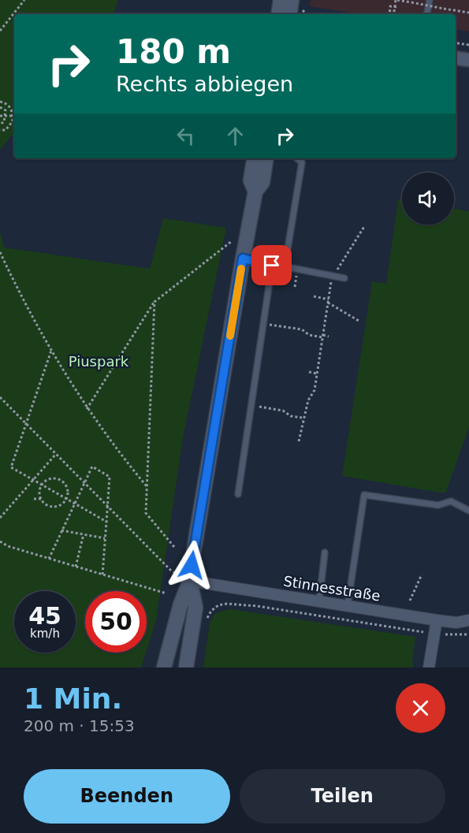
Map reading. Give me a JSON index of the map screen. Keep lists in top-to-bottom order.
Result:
{
  "streets": {
    "street": ["Stinnesstraße"]
  },
  "parks": ["Piuspark"],
  "page": {
    "turn": ["180 m", "Rechts abbiegen"],
    "speed": "45 km/h",
    "limit": "50",
    "heading": ["1 Min.", "200 m · 15:53"],
    "buttons": ["Beenden", "Teilen"]
  }
}
